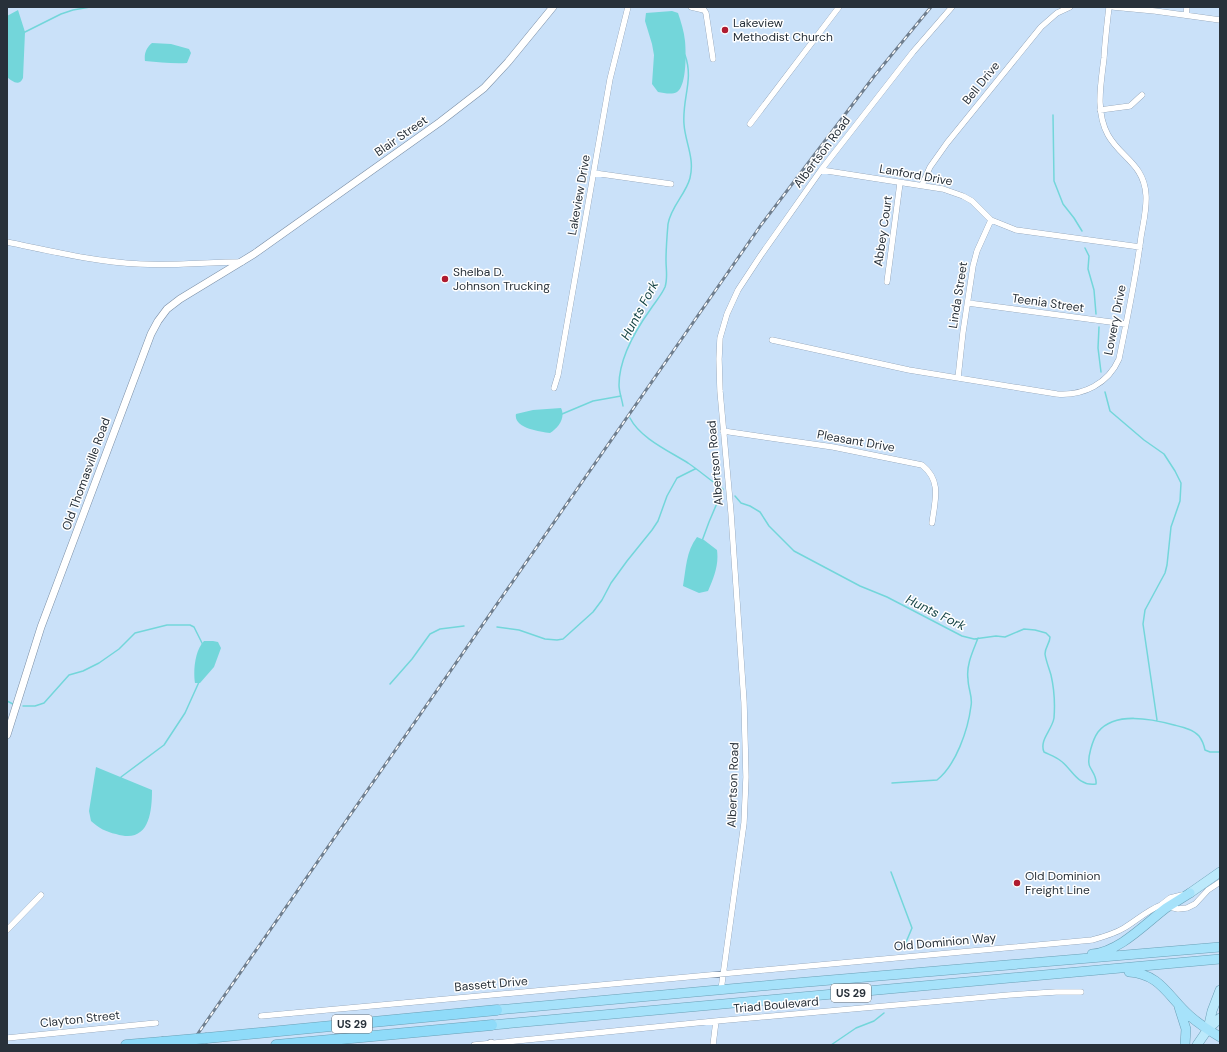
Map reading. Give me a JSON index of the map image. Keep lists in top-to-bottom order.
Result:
{
  "streets": {
    "highway": ["US 29"],
    "street": [
      "Bell Drive",
      "Blair Street",
      "Albertson Road",
      "Lanford Drive",
      "Lakeview Drive",
      "Abbey Court",
      "Linda Street",
      "Teenia Street",
      "Lowery Drive",
      "Pleasant Drive",
      "Old Thomasville Road",
      "Old Dominion Way",
      "Bassett Drive",
      "Triad Boulevard",
      "Clayton Street"
    ]
  },
  "crossings": [
    ["Bell Drive", "Lanford Drive"],
    ["Blair Street", "Old Thomasville Road"],
    ["Albertson Road", "Lanford Drive"],
    ["Albertson Road", "Pleasant Drive"],
    ["Albertson Road", "Old Dominion Way"],
    ["Albertson Road", "Bassett Drive"],
    ["Albertson Road", "US 29"],
    ["Lanford Drive", "Abbey Court"],
    ["Lanford Drive", "Linda Street"],
    ["Lanford Drive", "Lowery Drive"],
    ["Linda Street", "Teenia Street"],
    ["Linda Street", "Lowery Drive"],
    ["Teenia Street", "Lowery Drive"],
    ["Old Dominion Way", "Bassett Drive"]
  ],
  "water": ["Hunts Fork"],
  "places": ["Lakeview Methodist Church", "Shelba D. Johnson Trucking", "Old Dominion Freight Line"]
}
